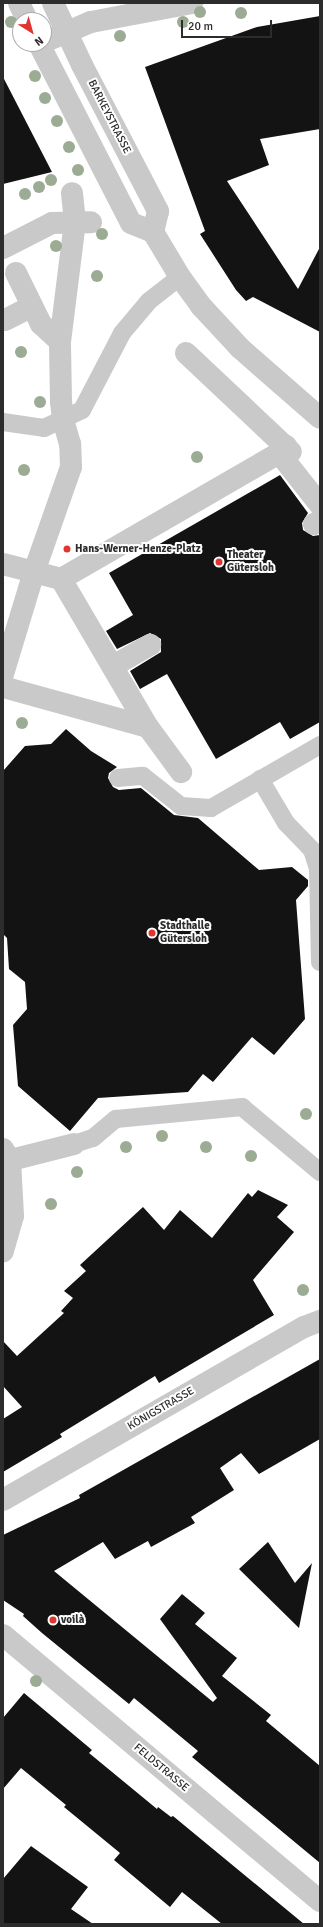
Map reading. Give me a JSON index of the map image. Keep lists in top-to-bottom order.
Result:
{
  "streets": {
    "street": ["BARKEYSTRASSE", "KÖNIGSTRASSE", "FELDSTRASSE"]
  },
  "places": [
    "Hans-Werner-Henze-Platz",
    "Theater Gütersloh",
    "Stadthalle Gütersloh",
    "voilà"
  ],
  "scale_bar": "20 m",
  "north": "bottom right"
}
